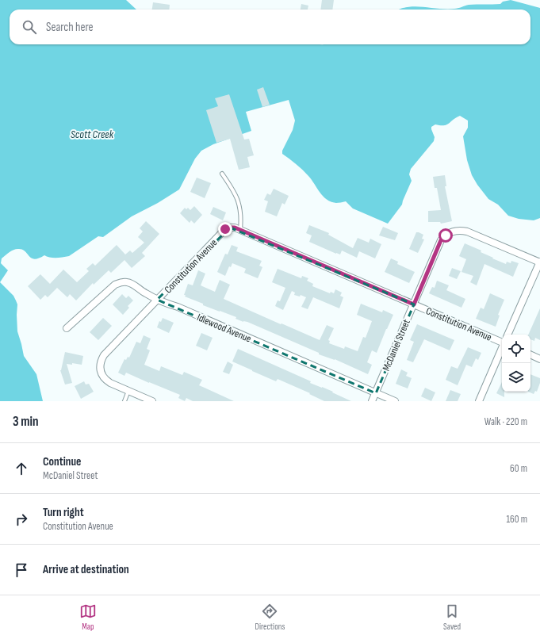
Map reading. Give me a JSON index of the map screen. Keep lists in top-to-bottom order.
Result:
{
  "streets": {
    "street": ["Constitution Avenue", "Idlewood Avenue", "McDaniel Street"]
  },
  "crossings": [
    ["Constitution Avenue", "Idlewood Avenue"],
    ["Constitution Avenue", "McDaniel Street"],
    ["Idlewood Avenue", "McDaniel Street"]
  ],
  "water": ["Scott Creek"],
  "page": {
    "search": "Search here",
    "heading": ["3 min", "Walk · 220 m"],
    "list": [
      ["Continue", "McDaniel Street", "60 m"],
      ["Turn right", "Constitution Avenue", "160 m"],
      "Arrive at destination"
    ],
    "nav": ["Map", "Directions", "Saved"]
  }
}
